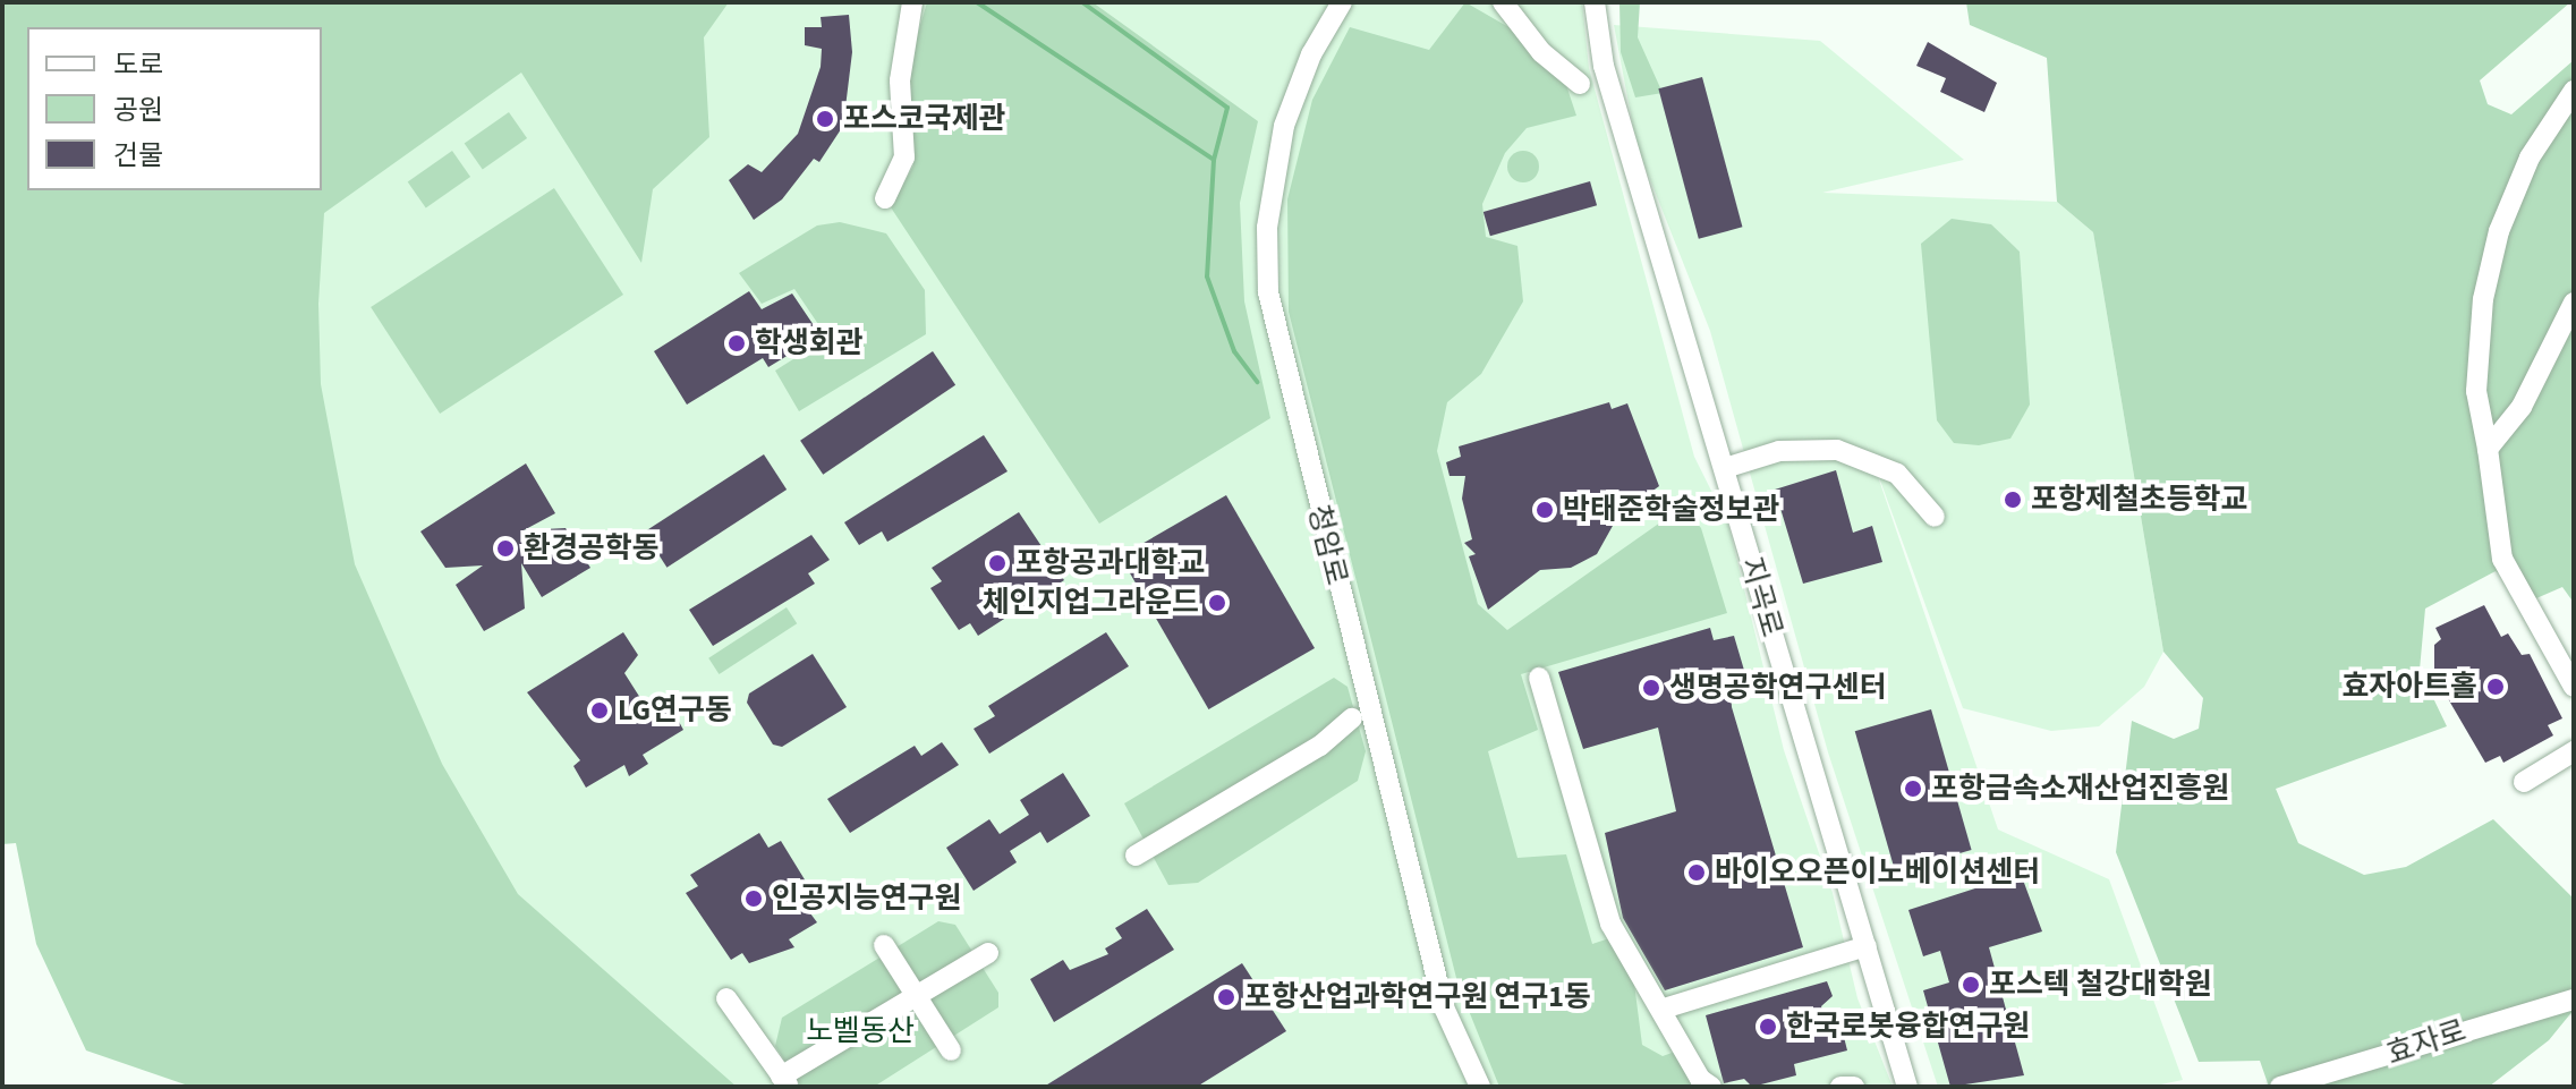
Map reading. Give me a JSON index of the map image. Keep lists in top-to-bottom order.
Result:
{
  "streets": {
    "street": ["청암로", "지곡로", "효자로"]
  },
  "parks": ["노벨동산"],
  "places": [
    "포스코국제관",
    "학생회관",
    "포항제철초등학교",
    "박태준학술정보관",
    "환경공학동",
    "포항공과대학교",
    "체인지업그라운드",
    "효자아트홀",
    "생명공학연구센터",
    "LG연구동",
    "포항금속소재산업진흥원",
    "바이오오픈이노베이션센터",
    "인공지능연구원",
    "포스텍 철강대학원",
    "포항산업과학연구원 연구1동",
    "한국로봇융합연구원"
  ],
  "legend": ["도로", "공원", "건물"]
}
